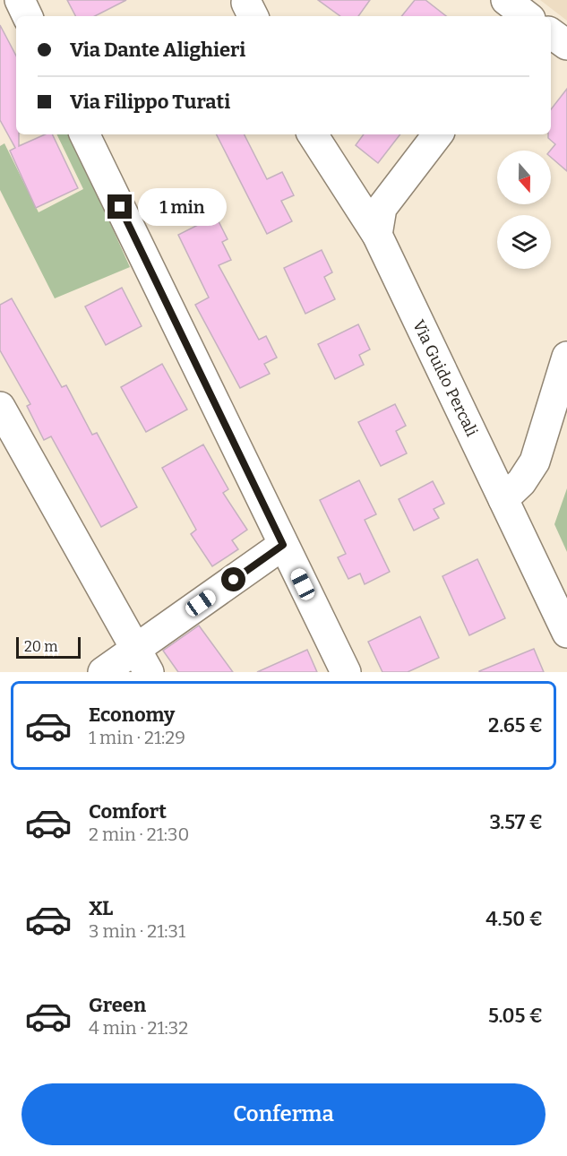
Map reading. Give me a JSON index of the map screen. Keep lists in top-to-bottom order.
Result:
{
  "streets": {
    "street": ["Via Guido Percali"]
  },
  "scale_bar": "20 m",
  "north": "bottom",
  "page": {
    "banner": ["Via Dante Alighieri", "Via Filippo Turati"],
    "bubble": "1 min",
    "scale": "20 m",
    "list": [
      {
        "name": "Economy",
        "note": "1 min · 21:29",
        "value": "2.65 €"
      },
      {
        "name": "Comfort",
        "note": "2 min · 21:30",
        "value": "3.57 €"
      },
      {
        "name": "XL",
        "note": "3 min · 21:31",
        "value": "4.50 €"
      },
      {
        "name": "Green",
        "note": "4 min · 21:32",
        "value": "5.05 €"
      }
    ],
    "buttons": "Conferma"
  }
}
